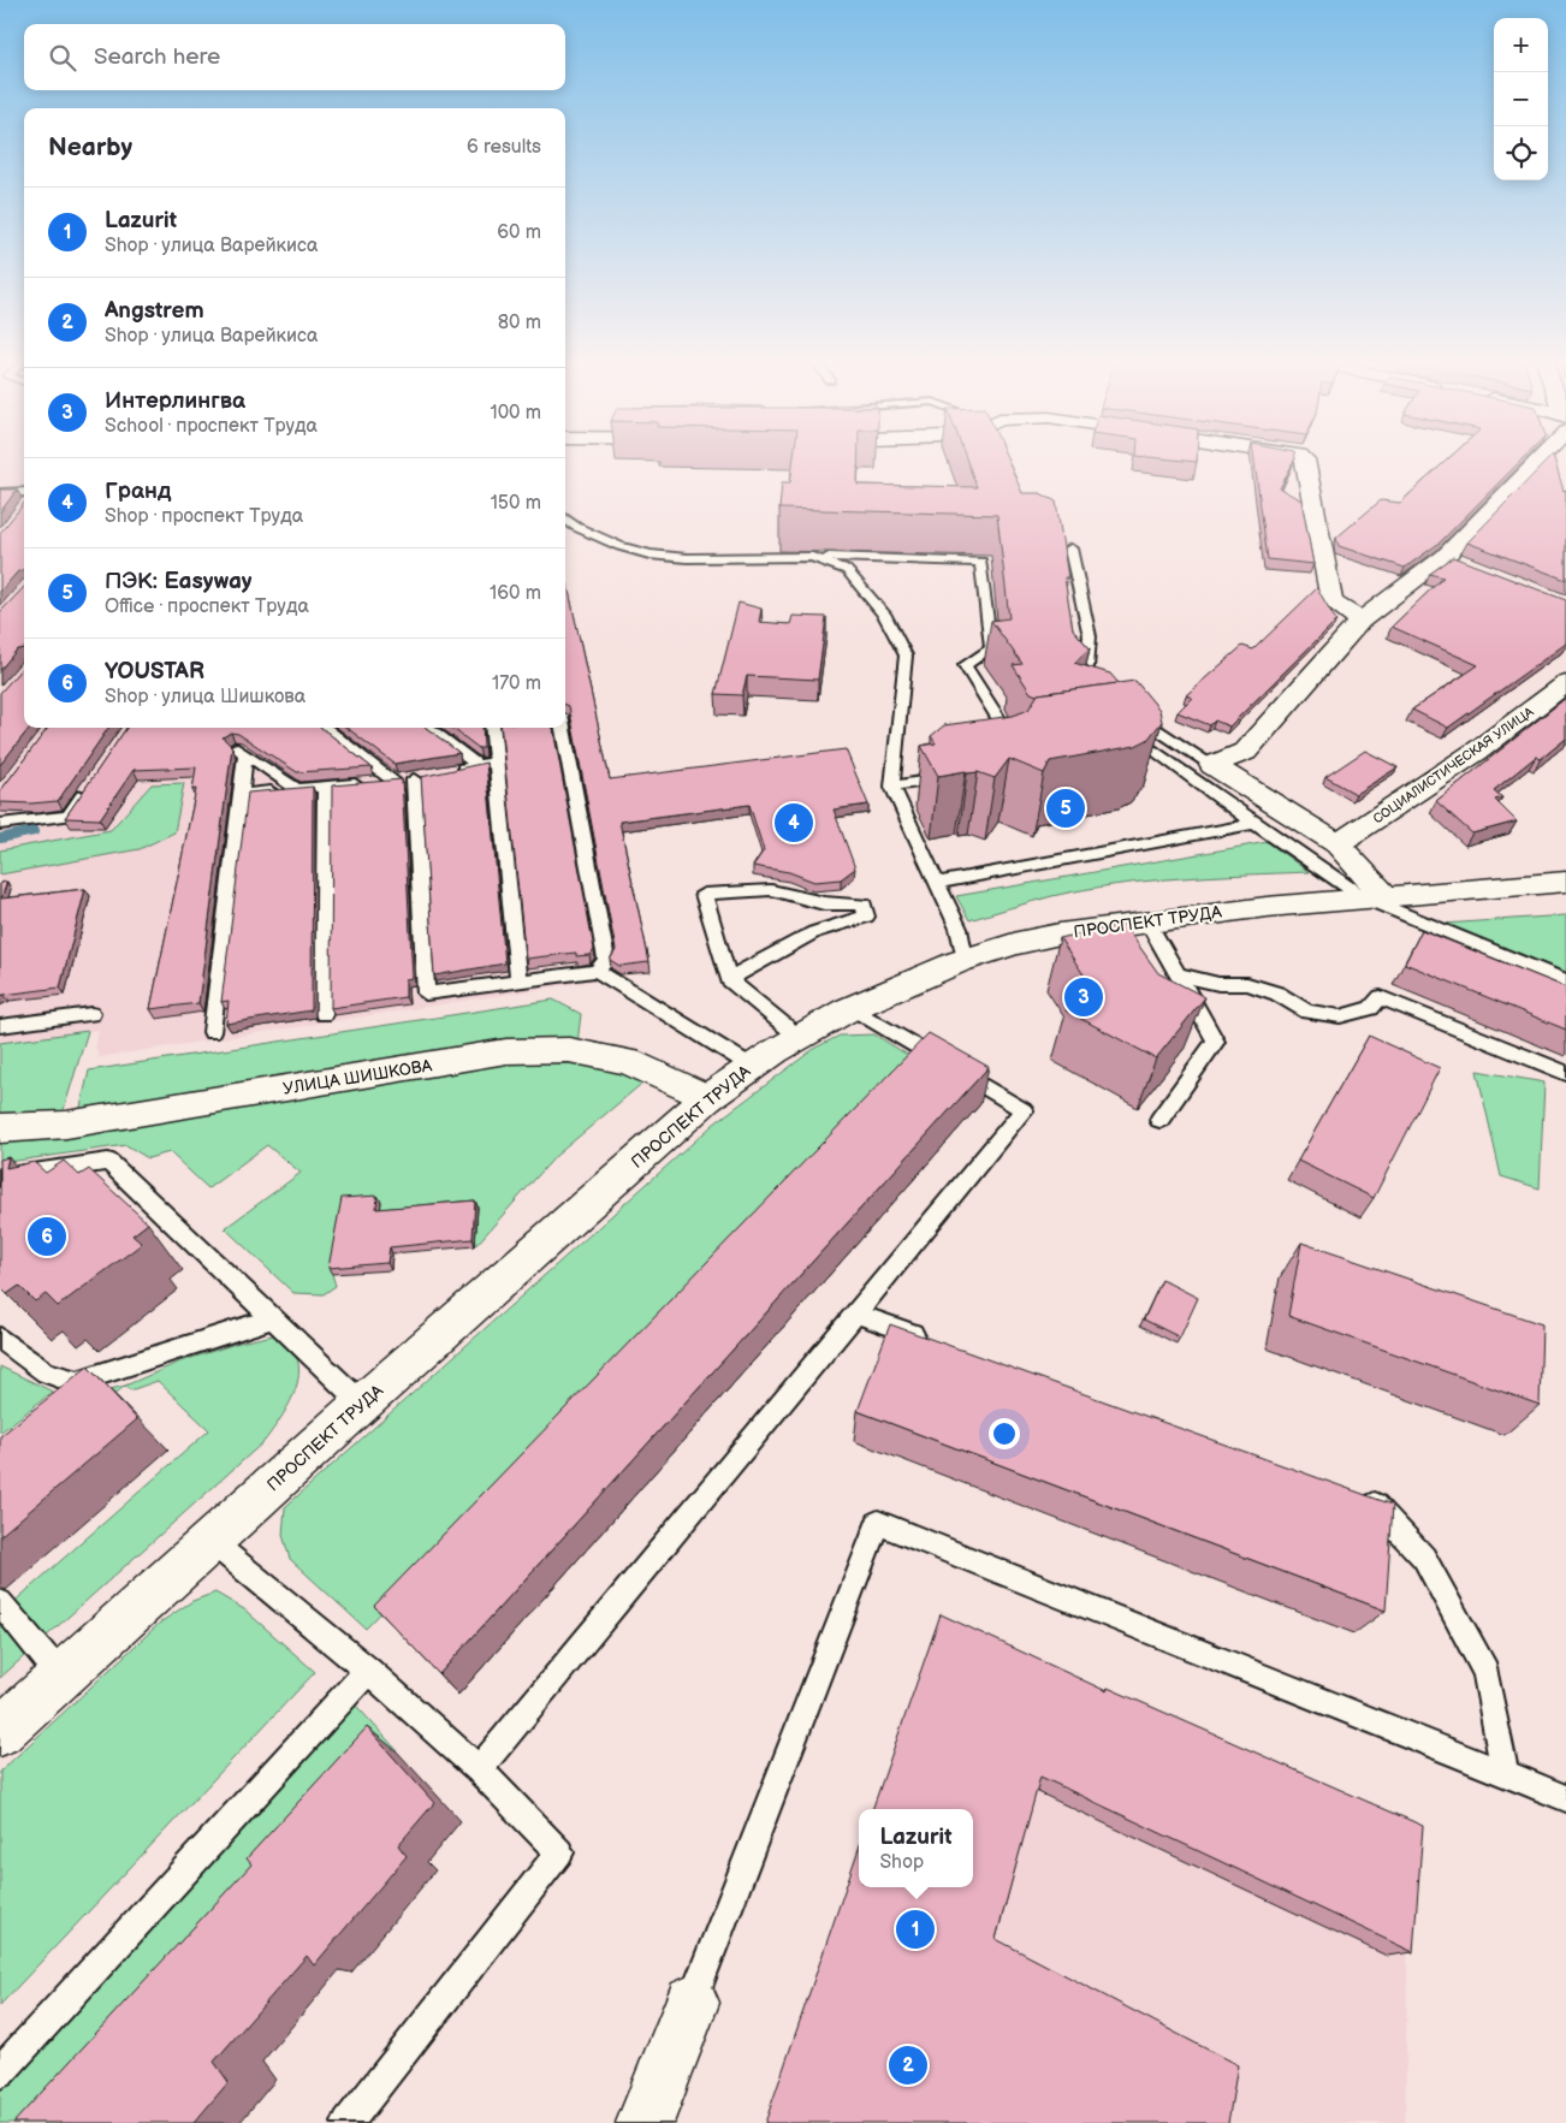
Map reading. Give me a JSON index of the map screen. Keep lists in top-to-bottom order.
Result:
{
  "streets": {
    "street": ["СОЦИАЛИСТИЧЕСКАЯ УЛИЦА", "ПРОСПЕКТ ТРУДА", "УЛИЦА ШИШКОВА"]
  },
  "crossings": [
    ["ПРОСПЕКТ ТРУДА", "УЛИЦА ШИШКОВА"]
  ],
  "page": {
    "map_buttons": ["+", "−"],
    "search": "Search here",
    "heading": ["Nearby", "6 results"],
    "list": [
      {
        "mark": "1",
        "name": "Lazurit",
        "note": "Shop · улица Варейкиса",
        "value": "60 m"
      },
      {
        "mark": "2",
        "name": "Angstrem",
        "note": "Shop · улица Варейкиса",
        "value": "80 m"
      },
      {
        "mark": "3",
        "name": "Интерлингва",
        "note": "School · проспект Труда",
        "value": "100 m"
      },
      {
        "mark": "4",
        "name": "Гранд",
        "note": "Shop · проспект Труда",
        "value": "150 m"
      },
      {
        "mark": "5",
        "name": "ПЭК: Easyway",
        "note": "Office · проспект Труда",
        "value": "160 m"
      },
      {
        "mark": "6",
        "name": "YOUSTAR",
        "note": "Shop · улица Шишкова",
        "value": "170 m"
      }
    ],
    "pins": [
      "5",
      "4",
      "3",
      "6",
      "1",
      "2"
    ],
    "popup": ["Lazurit", "Shop"]
  }
}
